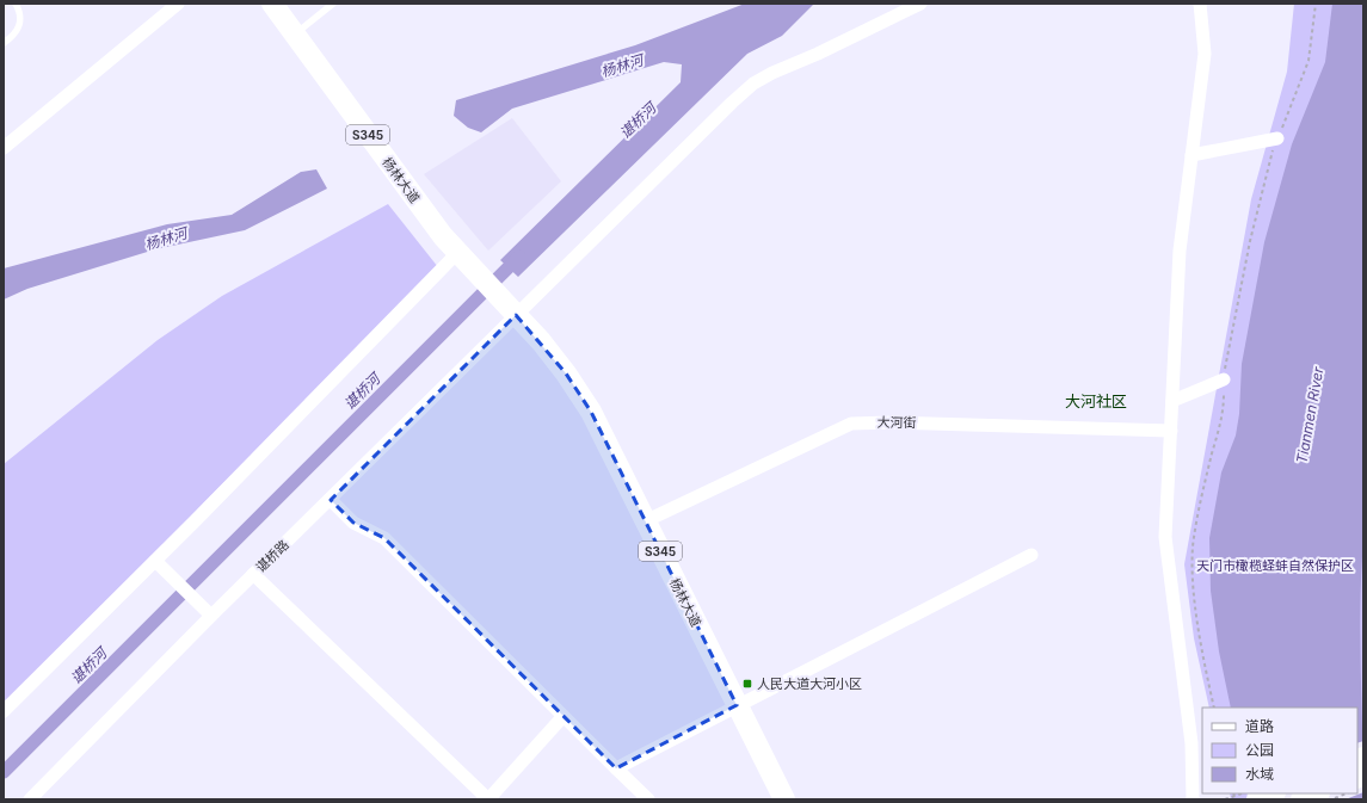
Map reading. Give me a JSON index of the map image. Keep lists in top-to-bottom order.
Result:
{
  "streets": {
    "main road": ["S345", "杨林大道"],
    "street": ["大河街", "谌桥路"]
  },
  "crossings": [
    ["S345", "杨林大道"],
    ["S345", "谌桥路"],
    ["杨林大道", "大河街"],
    ["杨林大道", "谌桥路"]
  ],
  "districts": ["大河社区"],
  "water": ["杨林河", "谌桥河", "Tianmen River"],
  "parks": ["天门市橄榄蛏蚌自然保护区"],
  "places": {
    "transit": ["人民大道大河小区"]
  },
  "legend": ["道路", "公园", "水域"]
}
